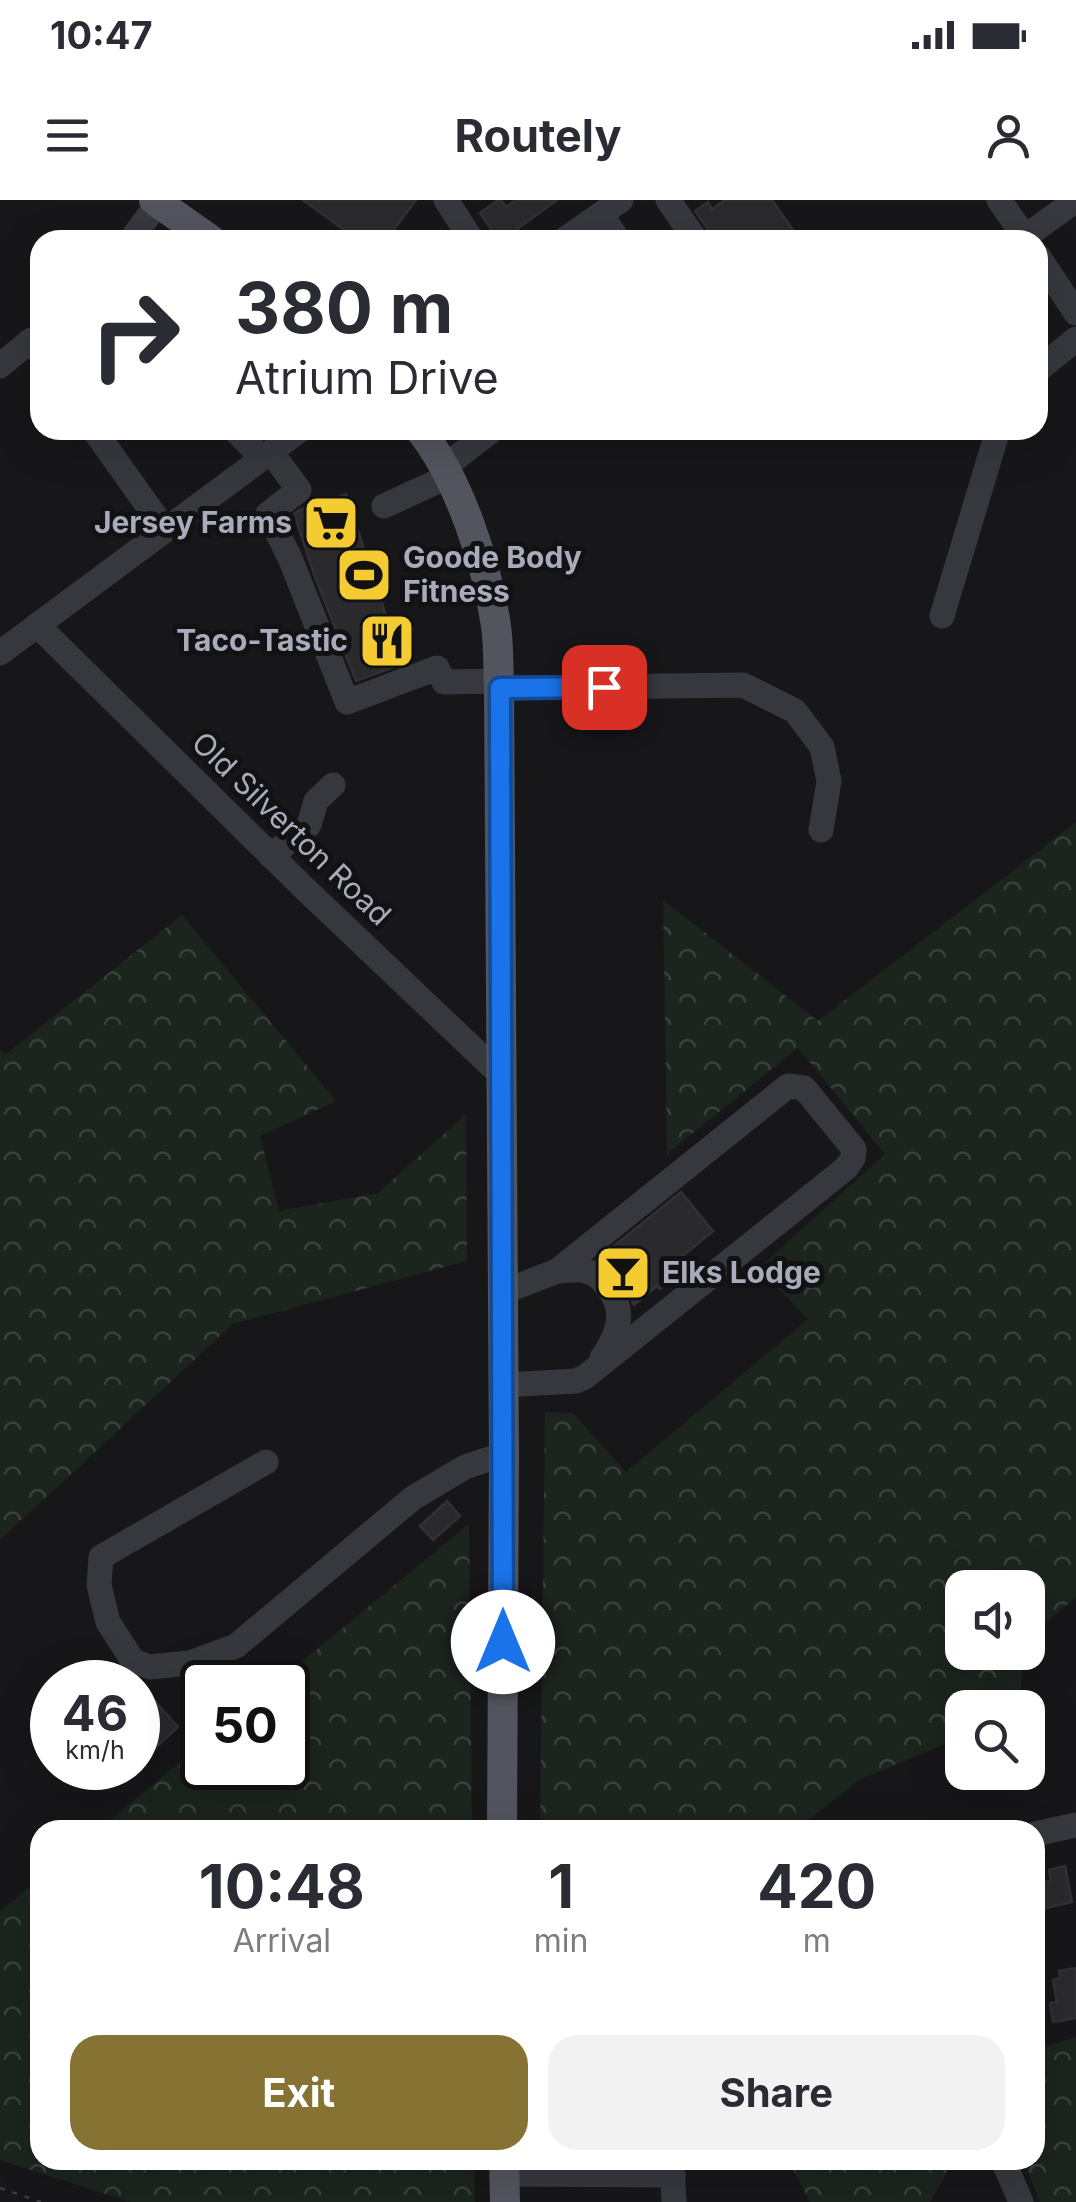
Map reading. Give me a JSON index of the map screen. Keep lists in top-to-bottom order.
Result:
{
  "streets": {
    "street": ["Old Silverton Road"]
  },
  "places": {
    "supermarket": ["Jersey Farms"],
    "sports": ["Goode Body Fitness"],
    "restaurant": ["Taco-Tastic"],
    "bar": ["Elks Lodge"]
  },
  "page": {
    "status": "10:47",
    "header": "Routely",
    "turn": ["380 m", "Atrium Drive"],
    "speed": "46 km/h",
    "limit": "50",
    "eta": [
      "10:48",
      "Arrival",
      "1",
      "min",
      "420",
      "m"
    ],
    "buttons": ["Exit", "Share"]
  }
}
